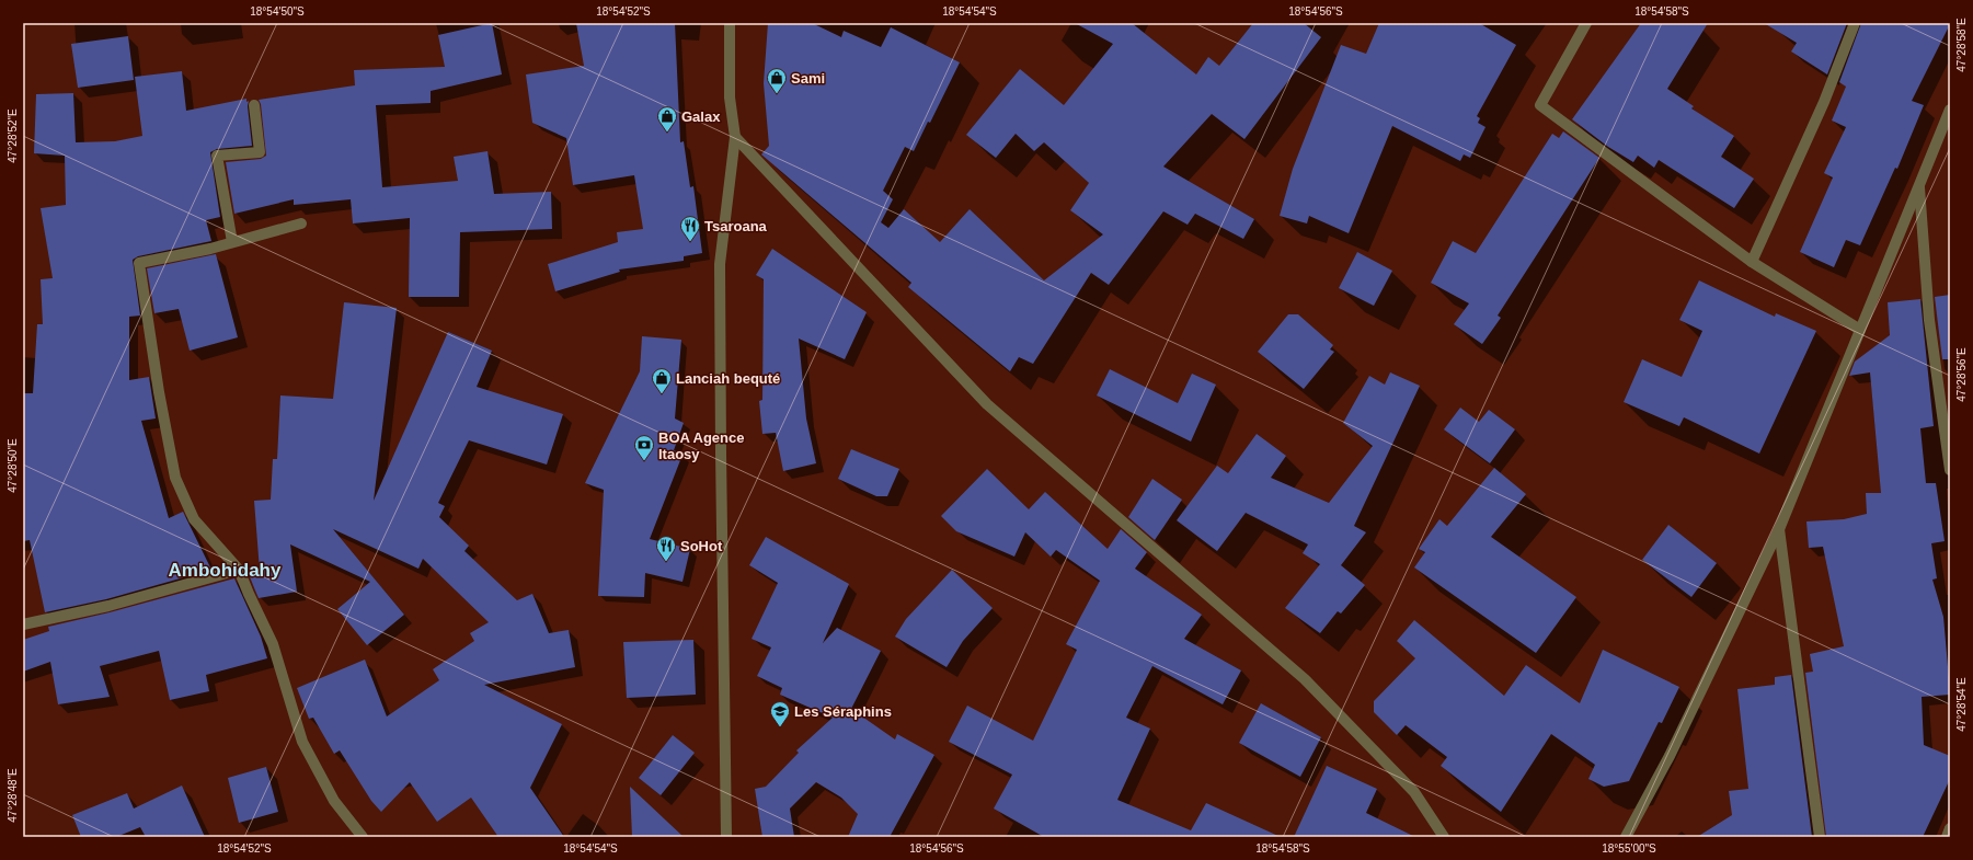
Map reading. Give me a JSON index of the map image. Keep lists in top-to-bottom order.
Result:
{
  "districts": ["Ambohidahy"],
  "places": {
    "shop": ["Sami", "Galax", "Lanciah bequté"],
    "restaurant": ["Tsaroana", "SoHot"],
    "bank": ["BOA Agence Itaosy"],
    "school or university": ["Les Séraphins"]
  },
  "coordinates": [
    "18°54'50\"S",
    "18°54'52\"S",
    "18°54'54\"S",
    "18°54'56\"S",
    "18°54'58\"S",
    "47°28'58\"E",
    "47°28'52\"E",
    "47°28'56\"E",
    "47°28'50\"E",
    "47°28'54\"E",
    "47°28'48\"E",
    "18°55'00\"S"
  ]
}
